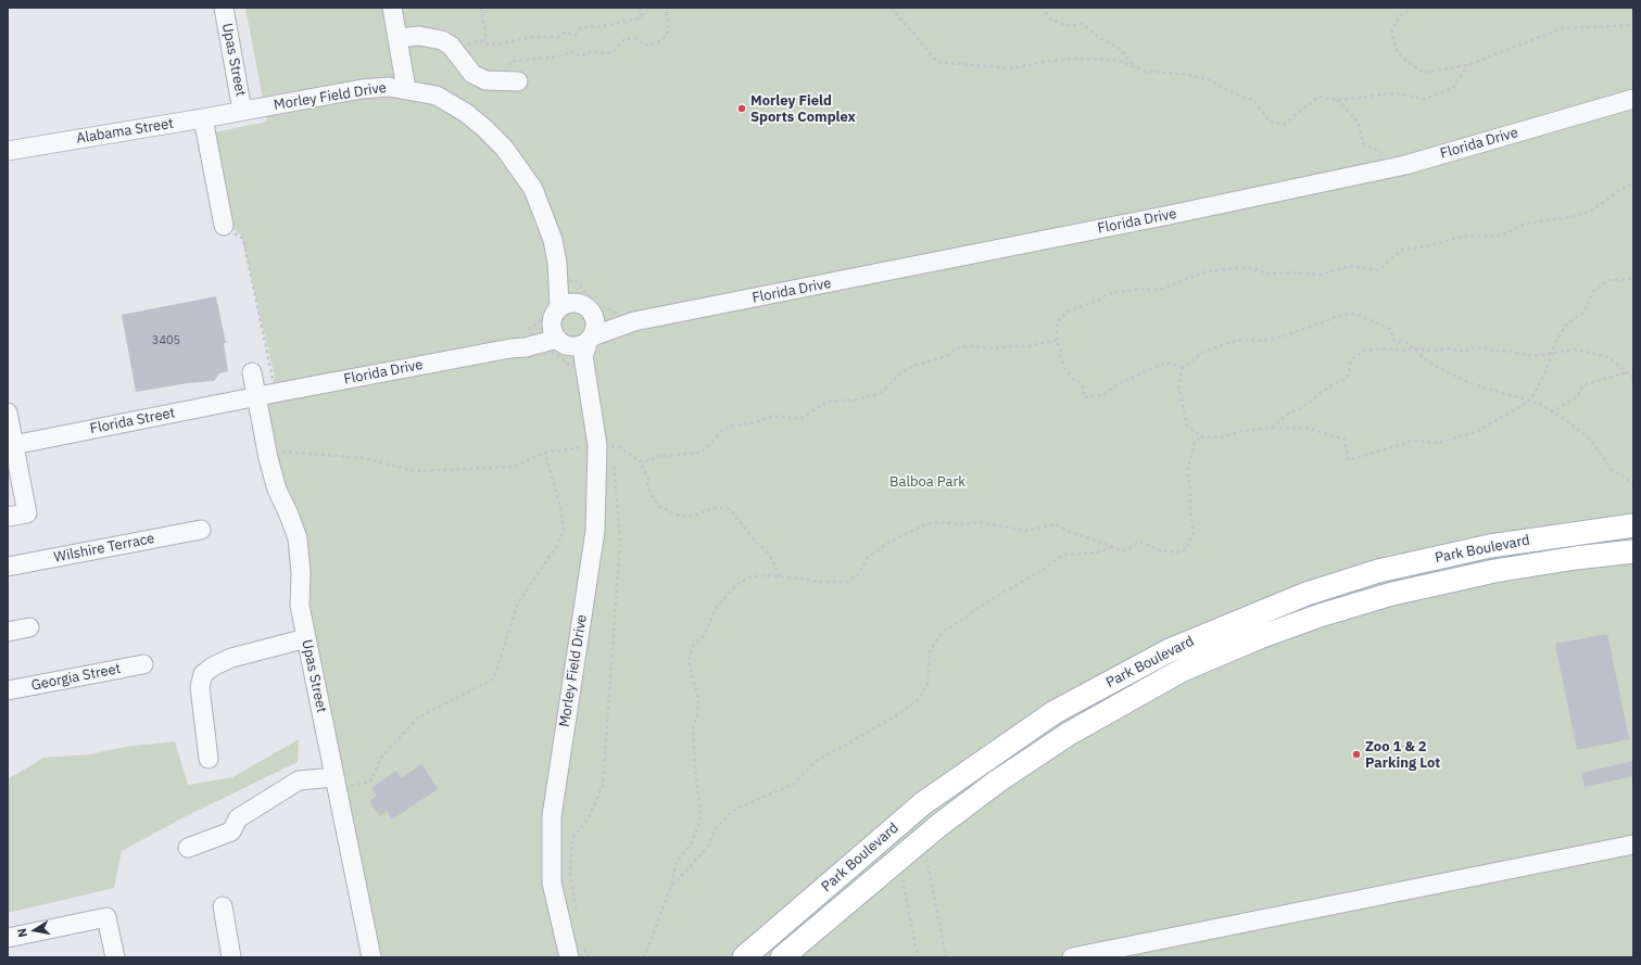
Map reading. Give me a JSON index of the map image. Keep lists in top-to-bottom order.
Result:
{
  "streets": {
    "main road": ["Park Boulevard"],
    "street": [
      "Upas Street",
      "Morley Field Drive",
      "Alabama Street",
      "Florida Drive",
      "Florida Street",
      "Wilshire Terrace",
      "Georgia Street"
    ]
  },
  "crossings": [
    ["Upas Street", "Morley Field Drive"],
    ["Upas Street", "Alabama Street"],
    ["Upas Street", "Florida Drive"],
    ["Upas Street", "Florida Street"],
    ["Morley Field Drive", "Alabama Street"],
    ["Morley Field Drive", "Florida Drive"],
    ["Florida Drive", "Florida Street"]
  ],
  "parks": ["Balboa Park"],
  "places": ["Morley Field Sports Complex", "Zoo 1 & 2 Parking Lot"],
  "house_numbers": ["3405"],
  "north": "left"
}
